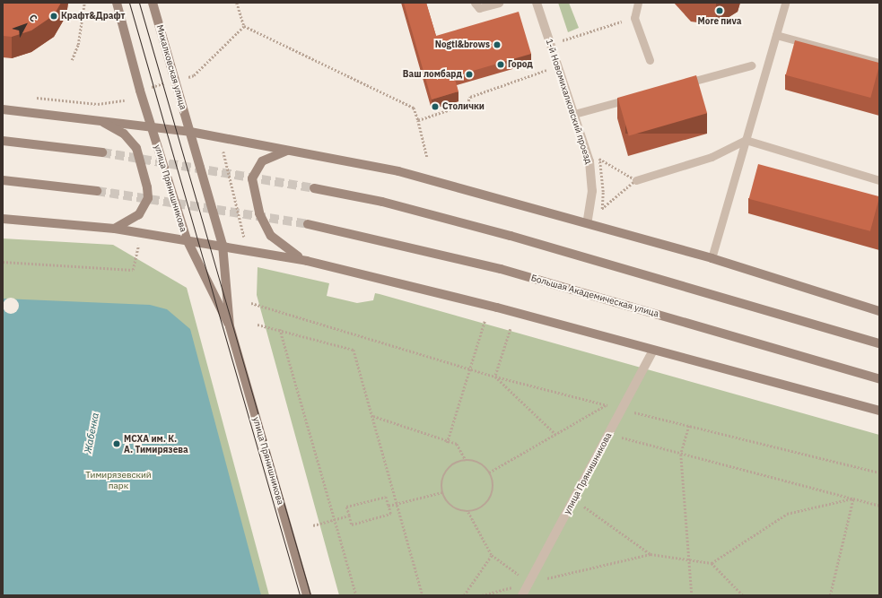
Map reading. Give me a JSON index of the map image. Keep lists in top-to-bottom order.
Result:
{
  "streets": {
    "main road": ["Михалковская улица", "улица Прянишникова", "Большая Академическая улица"],
    "street": ["1-й Новомихалковский проезд"]
  },
  "crossings": [
    ["Михалковская улица", "улица Прянишникова"]
  ],
  "water": ["Жабенка"],
  "parks": ["Тимирязевский парк"],
  "places": [
    "More пиva",
    "Крафт&Драфт",
    "Nogti&brows",
    "Город",
    "Ваш ломбард",
    "Столички",
    "МСХА им. К. А. Тимирязева"
  ],
  "north": "top right"
}
